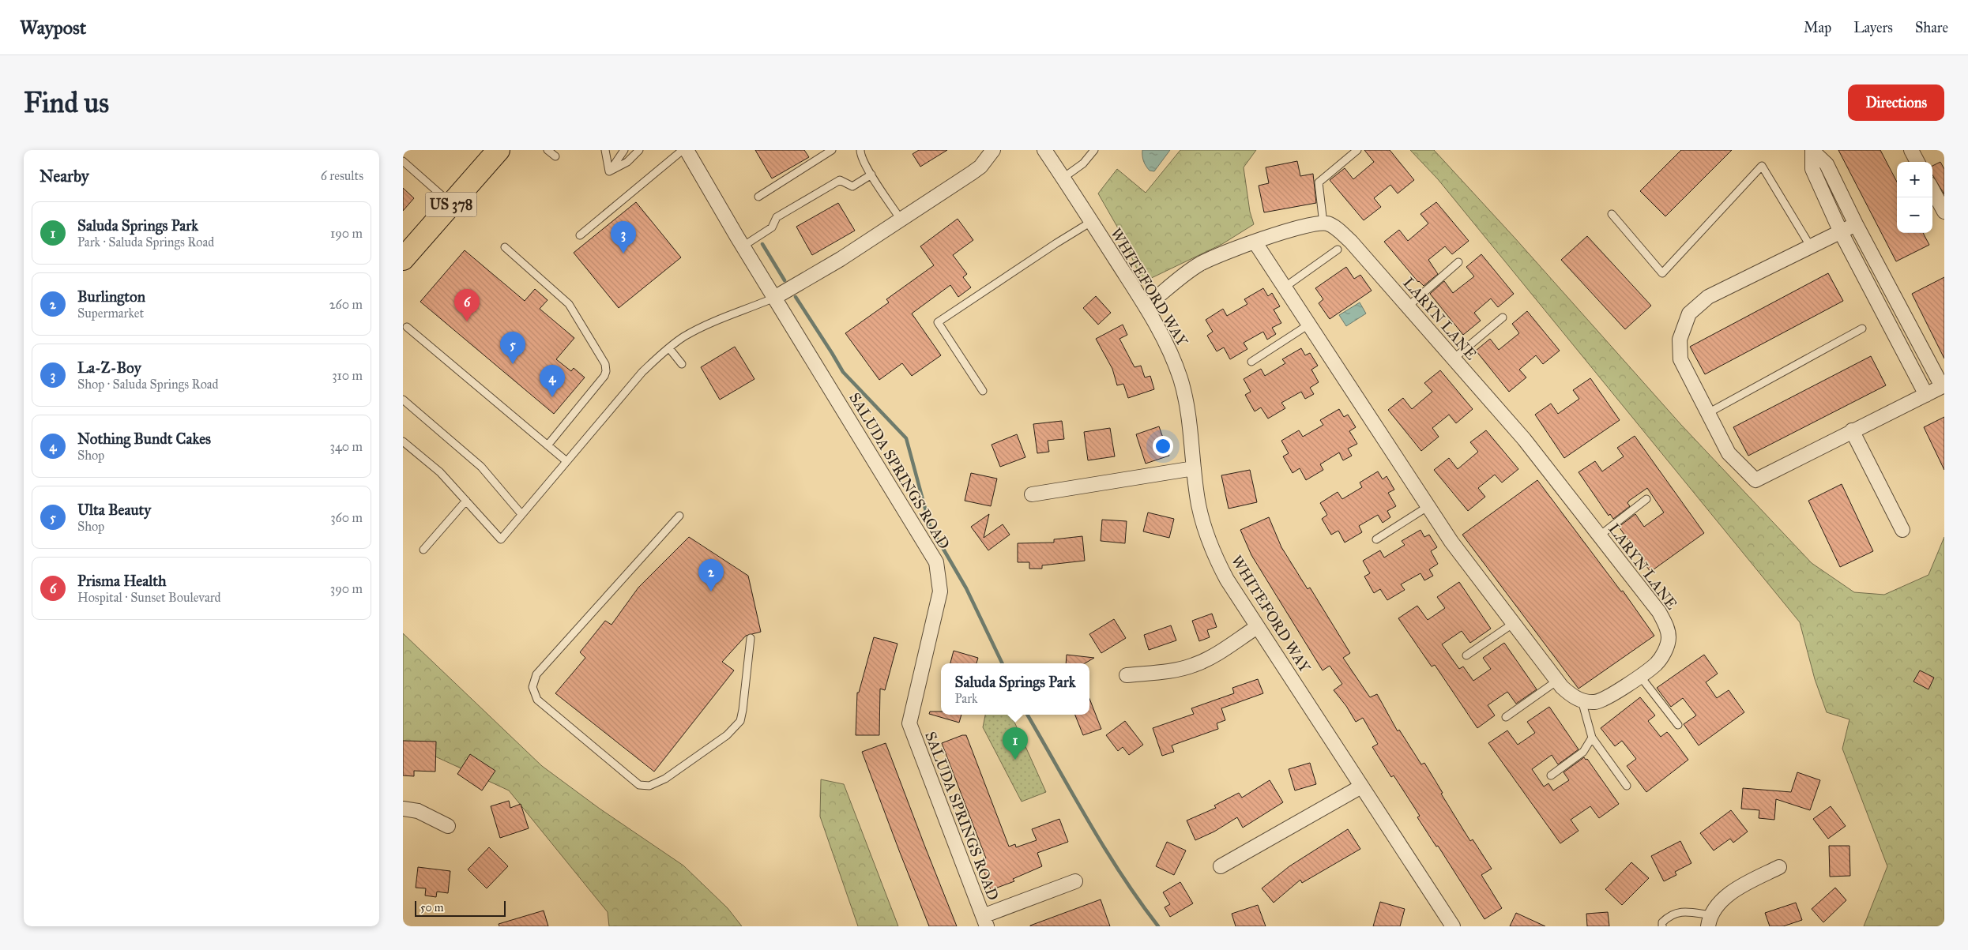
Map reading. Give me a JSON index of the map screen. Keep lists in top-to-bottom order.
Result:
{
  "streets": {
    "main road": ["US 378"],
    "street": ["WHITEFORD WAY", "LARYN LANE", "SALUDA SPRINGS ROAD"]
  },
  "scale_bar": "50 m",
  "page": {
    "header": "Waypost",
    "nav": ["Map", "Layers", "Share"],
    "buttons": "Directions",
    "title": "Find us",
    "heading": ["Nearby", "6 results"],
    "map_buttons": ["+", "−"],
    "list": [
      {
        "mark": "1",
        "name": "Saluda Springs Park",
        "note": "Park · Saluda Springs Road",
        "value": "190 m"
      },
      {
        "mark": "2",
        "name": "Burlington",
        "note": "Supermarket",
        "value": "260 m"
      },
      {
        "mark": "3",
        "name": "La-Z-Boy",
        "note": "Shop · Saluda Springs Road",
        "value": "310 m"
      },
      {
        "mark": "4",
        "name": "Nothing Bundt Cakes",
        "note": "Shop",
        "value": "340 m"
      },
      {
        "mark": "5",
        "name": "Ulta Beauty",
        "note": "Shop",
        "value": "360 m"
      },
      {
        "mark": "6",
        "name": "Prisma Health",
        "note": "Hospital · Sunset Boulevard",
        "value": "390 m"
      }
    ],
    "pins": [
      "3",
      "6",
      "5",
      "4",
      "2",
      "1"
    ],
    "popup": ["Saluda Springs Park", "Park"],
    "scale": "50 m"
  }
}
